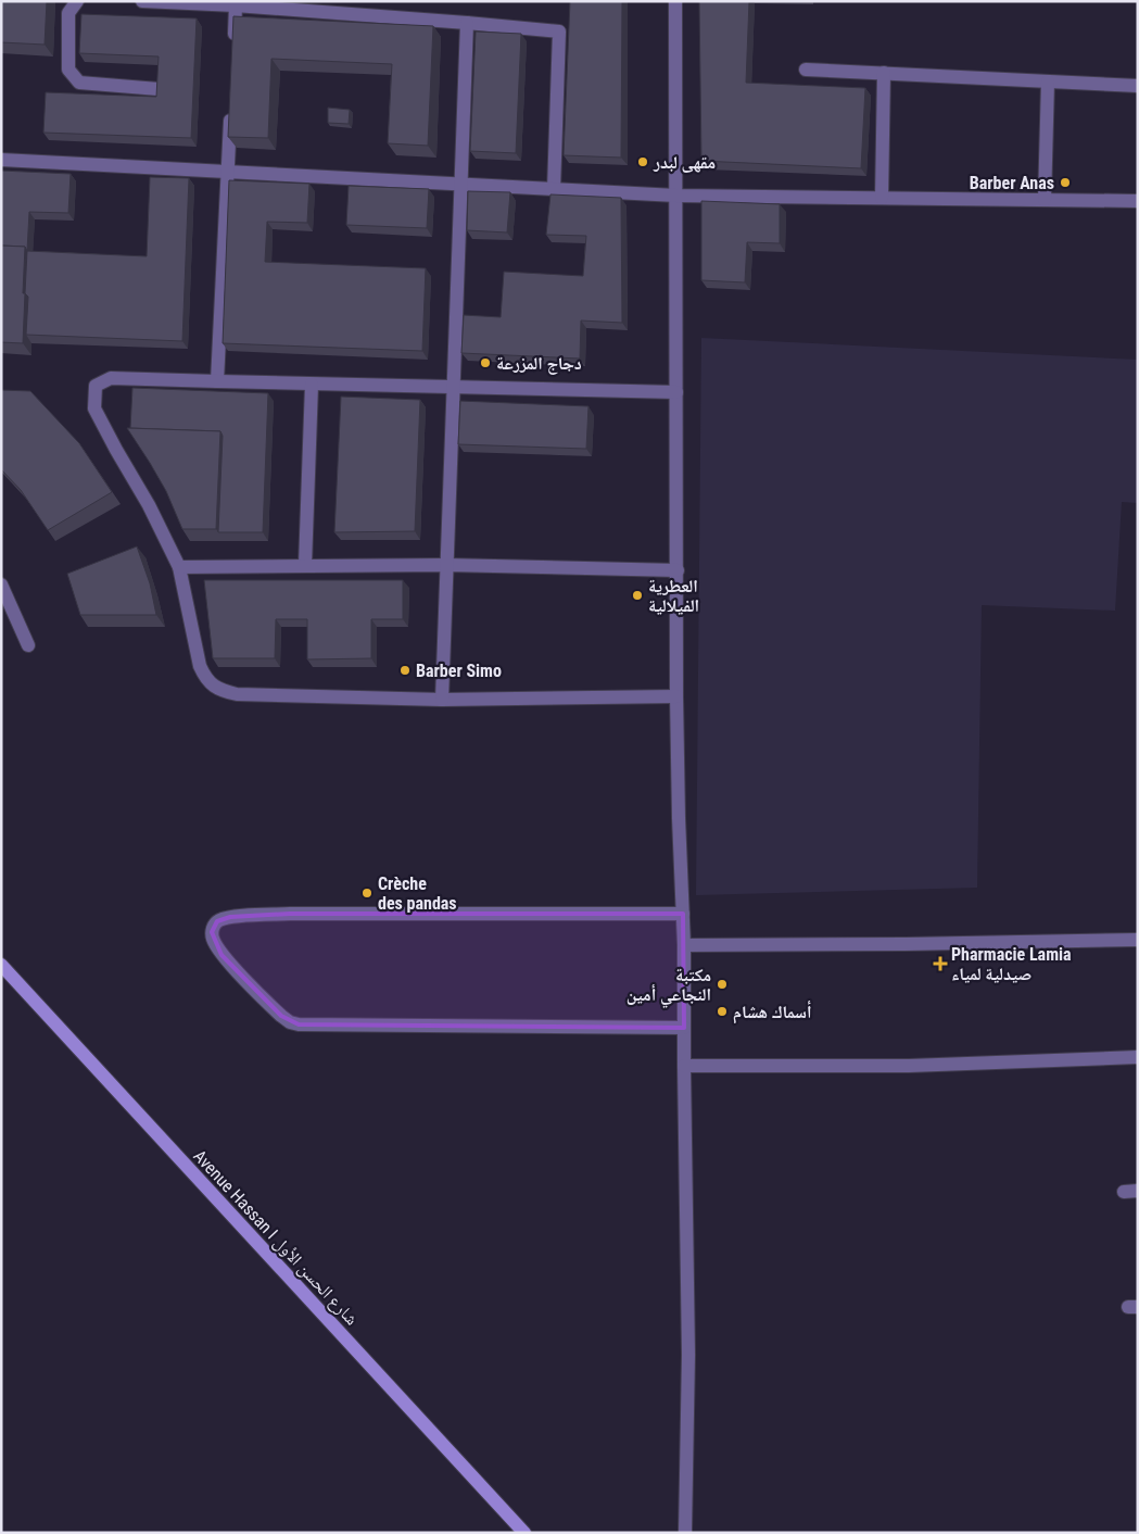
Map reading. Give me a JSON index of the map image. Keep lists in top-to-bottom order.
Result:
{
  "streets": {
    "main road": ["Avenue Hassan I شارع الحسن الأول"]
  },
  "places": {
    "other": [
      "مقهى لبدر",
      "Barber Anas",
      "دجاج المزرعة",
      "العطرية الفيلالية",
      "Barber Simo",
      "Crèche des pandas",
      "مكتبة النجاعي أمين",
      "أسماك هشام"
    ],
    "health": ["Pharmacie Lamia صيدلية لمياء"]
  }
}
